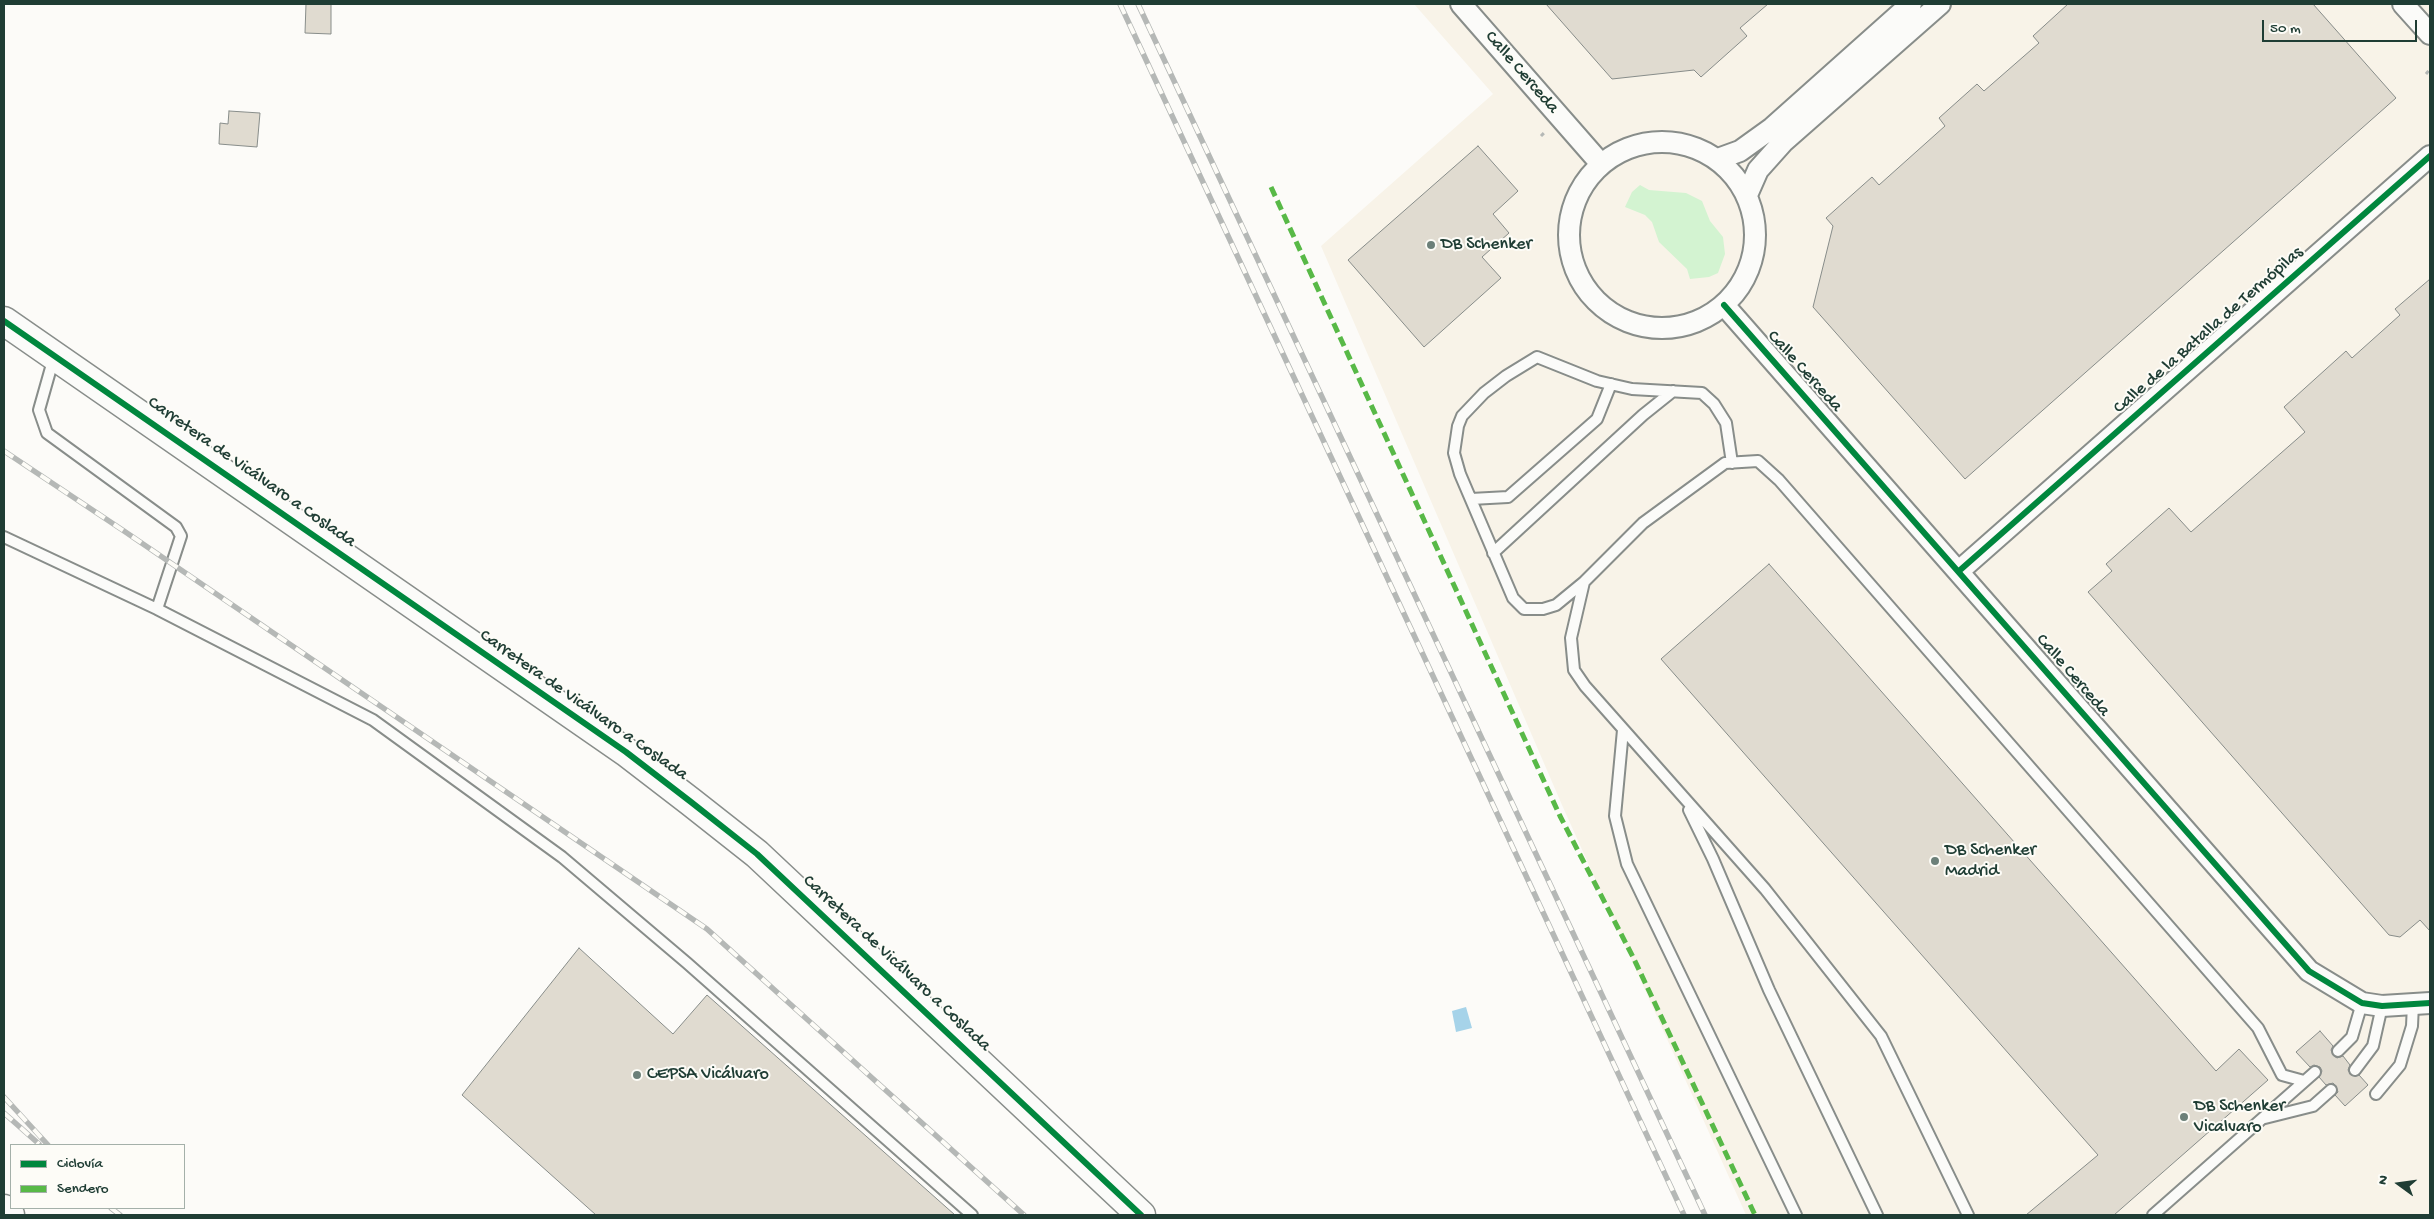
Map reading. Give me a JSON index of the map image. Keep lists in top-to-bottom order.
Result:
{
  "streets": {
    "street": ["Calle Cerceda", "Calle de la Batalla de Termópilas", "Carretera de Vicálvaro a Coslada"]
  },
  "crossings": [
    ["Calle Cerceda", "Calle de la Batalla de Termópilas"]
  ],
  "places": [
    "DB Schenker",
    "DB Schenker Madrid",
    "CEPSA Vicálvaro",
    "DB Schenker Vicalvaro"
  ],
  "legend": ["Ciclovía", "Sendero"],
  "scale_bar": "50 m",
  "north": "left"
}
